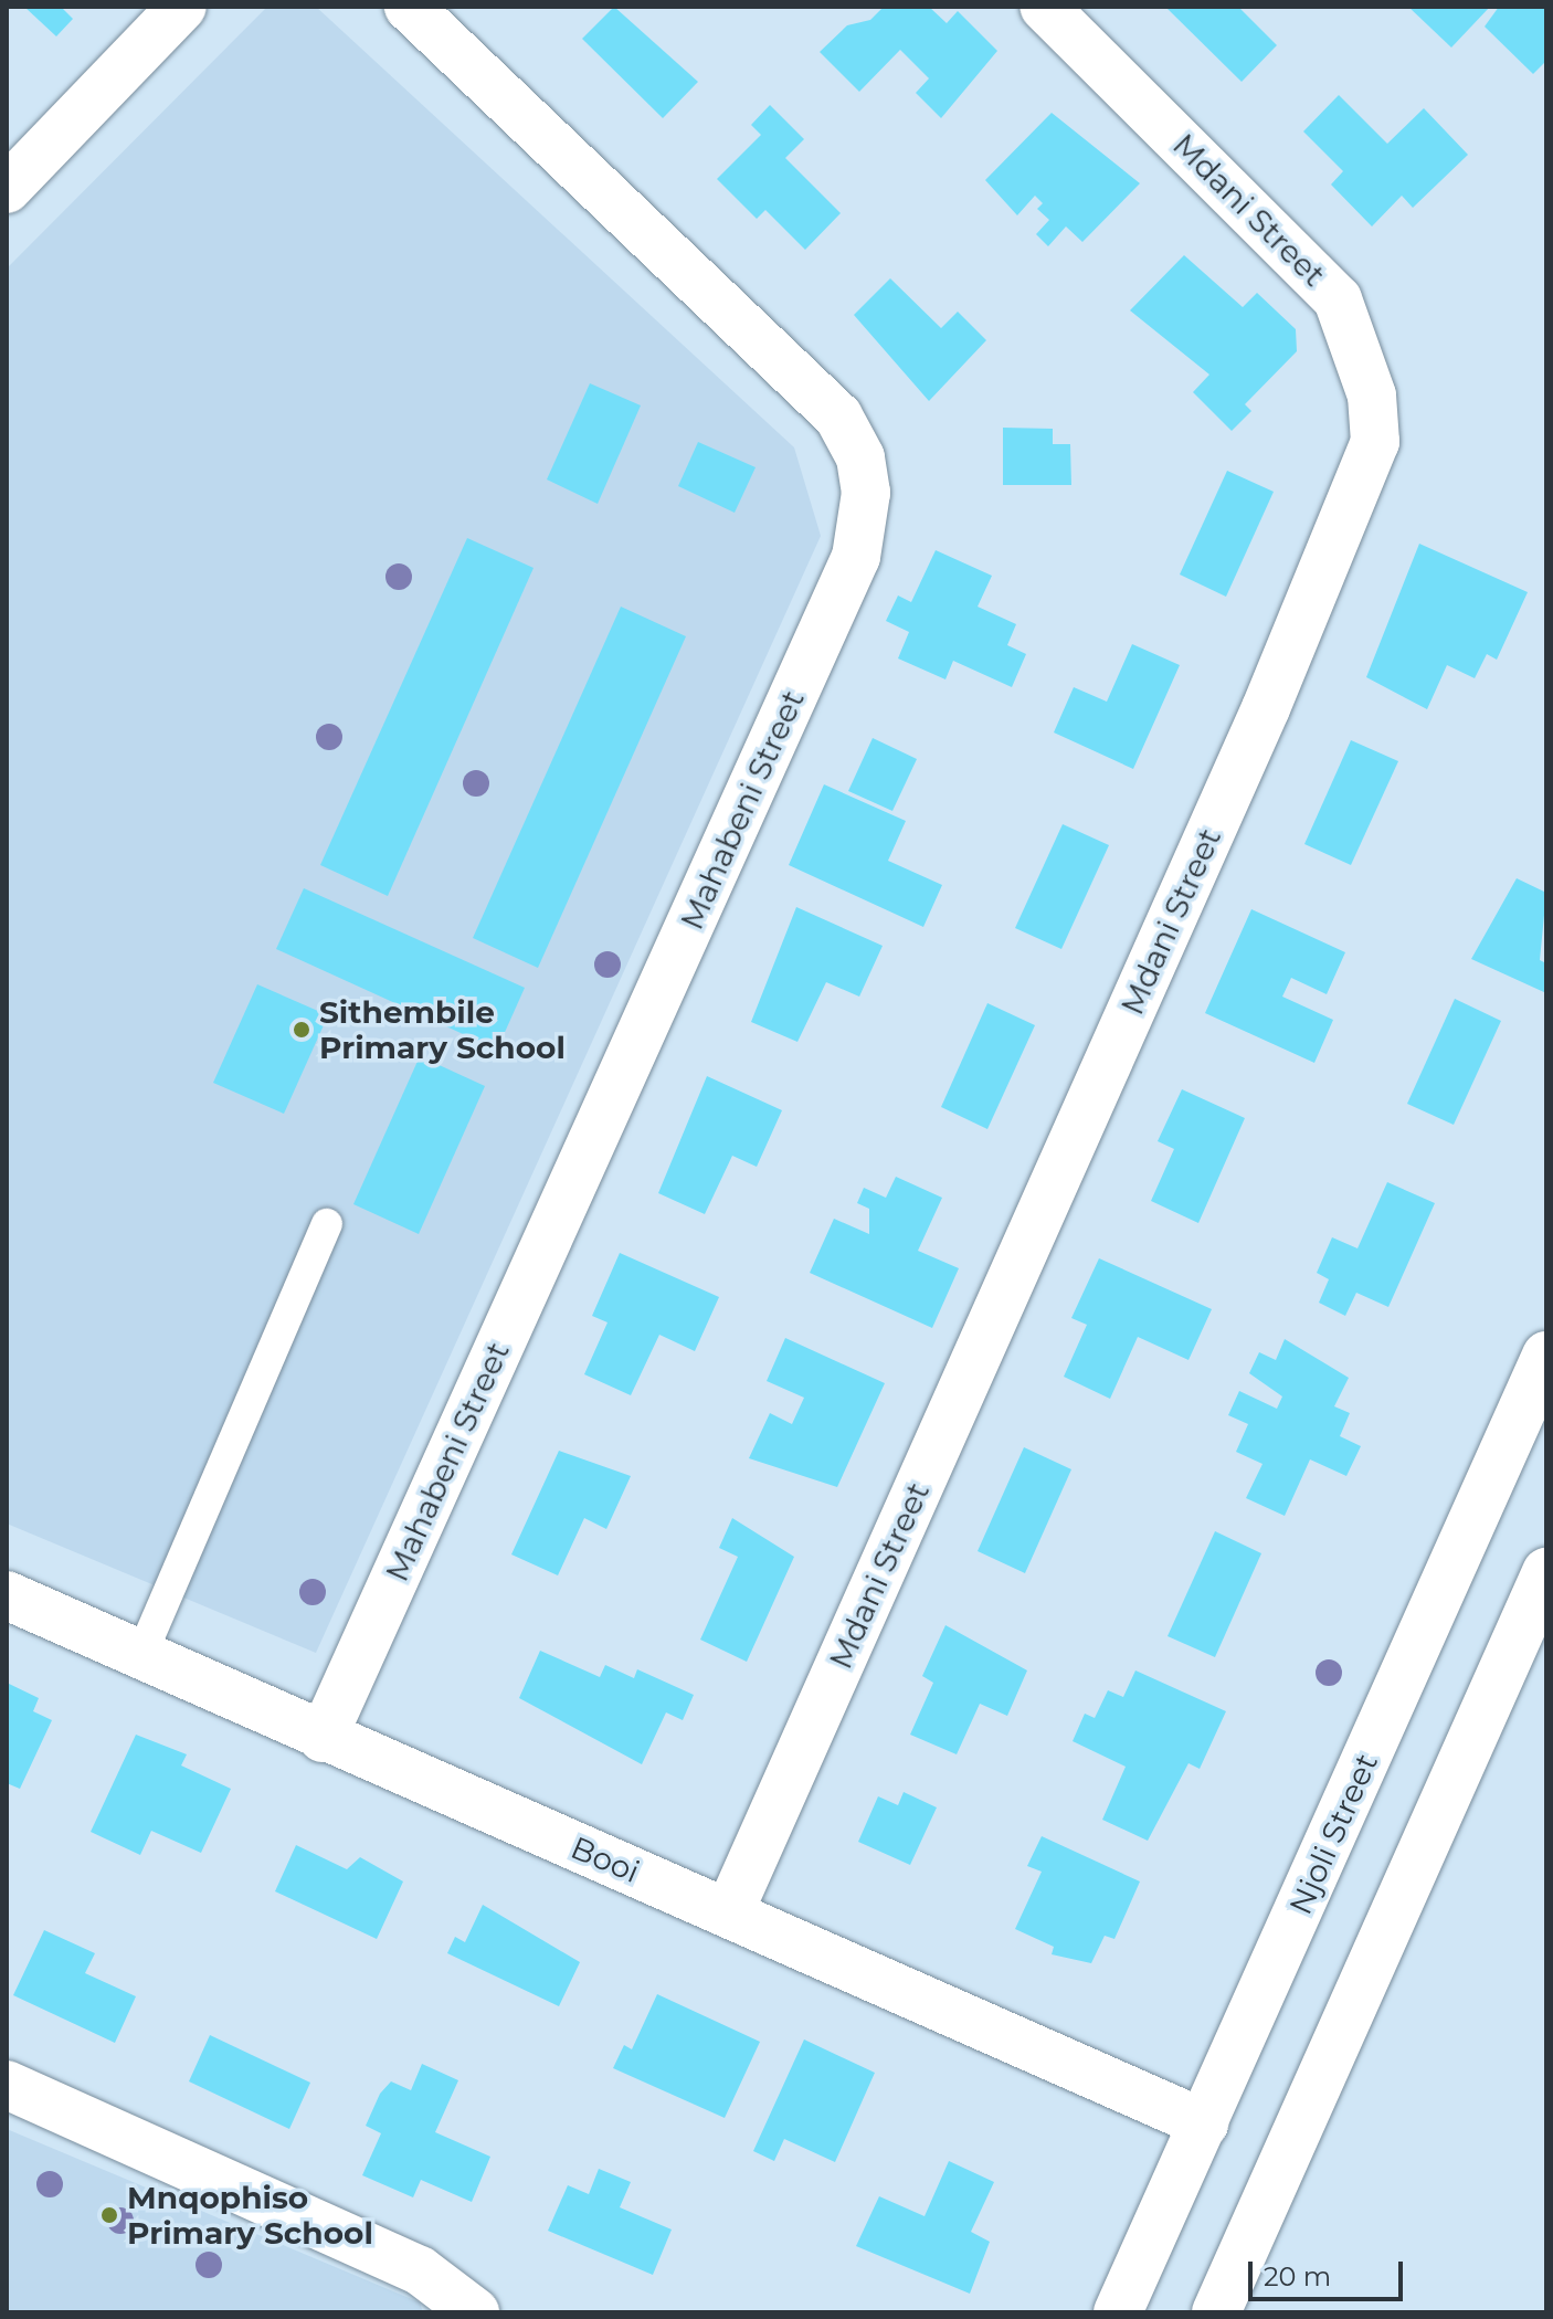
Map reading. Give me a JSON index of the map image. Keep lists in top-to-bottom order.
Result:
{
  "streets": {
    "street": [
      "Mdani Street",
      "Mahabeni Street",
      "Njoli Street",
      "Booi"
    ]
  },
  "crossings": [
    ["Mdani Street", "Booi"],
    ["Mahabeni Street", "Booi"],
    ["Njoli Street", "Booi"]
  ],
  "places": ["Sithembile Primary School", "Mnqophiso Primary School"],
  "scale_bar": "20 m"
}
